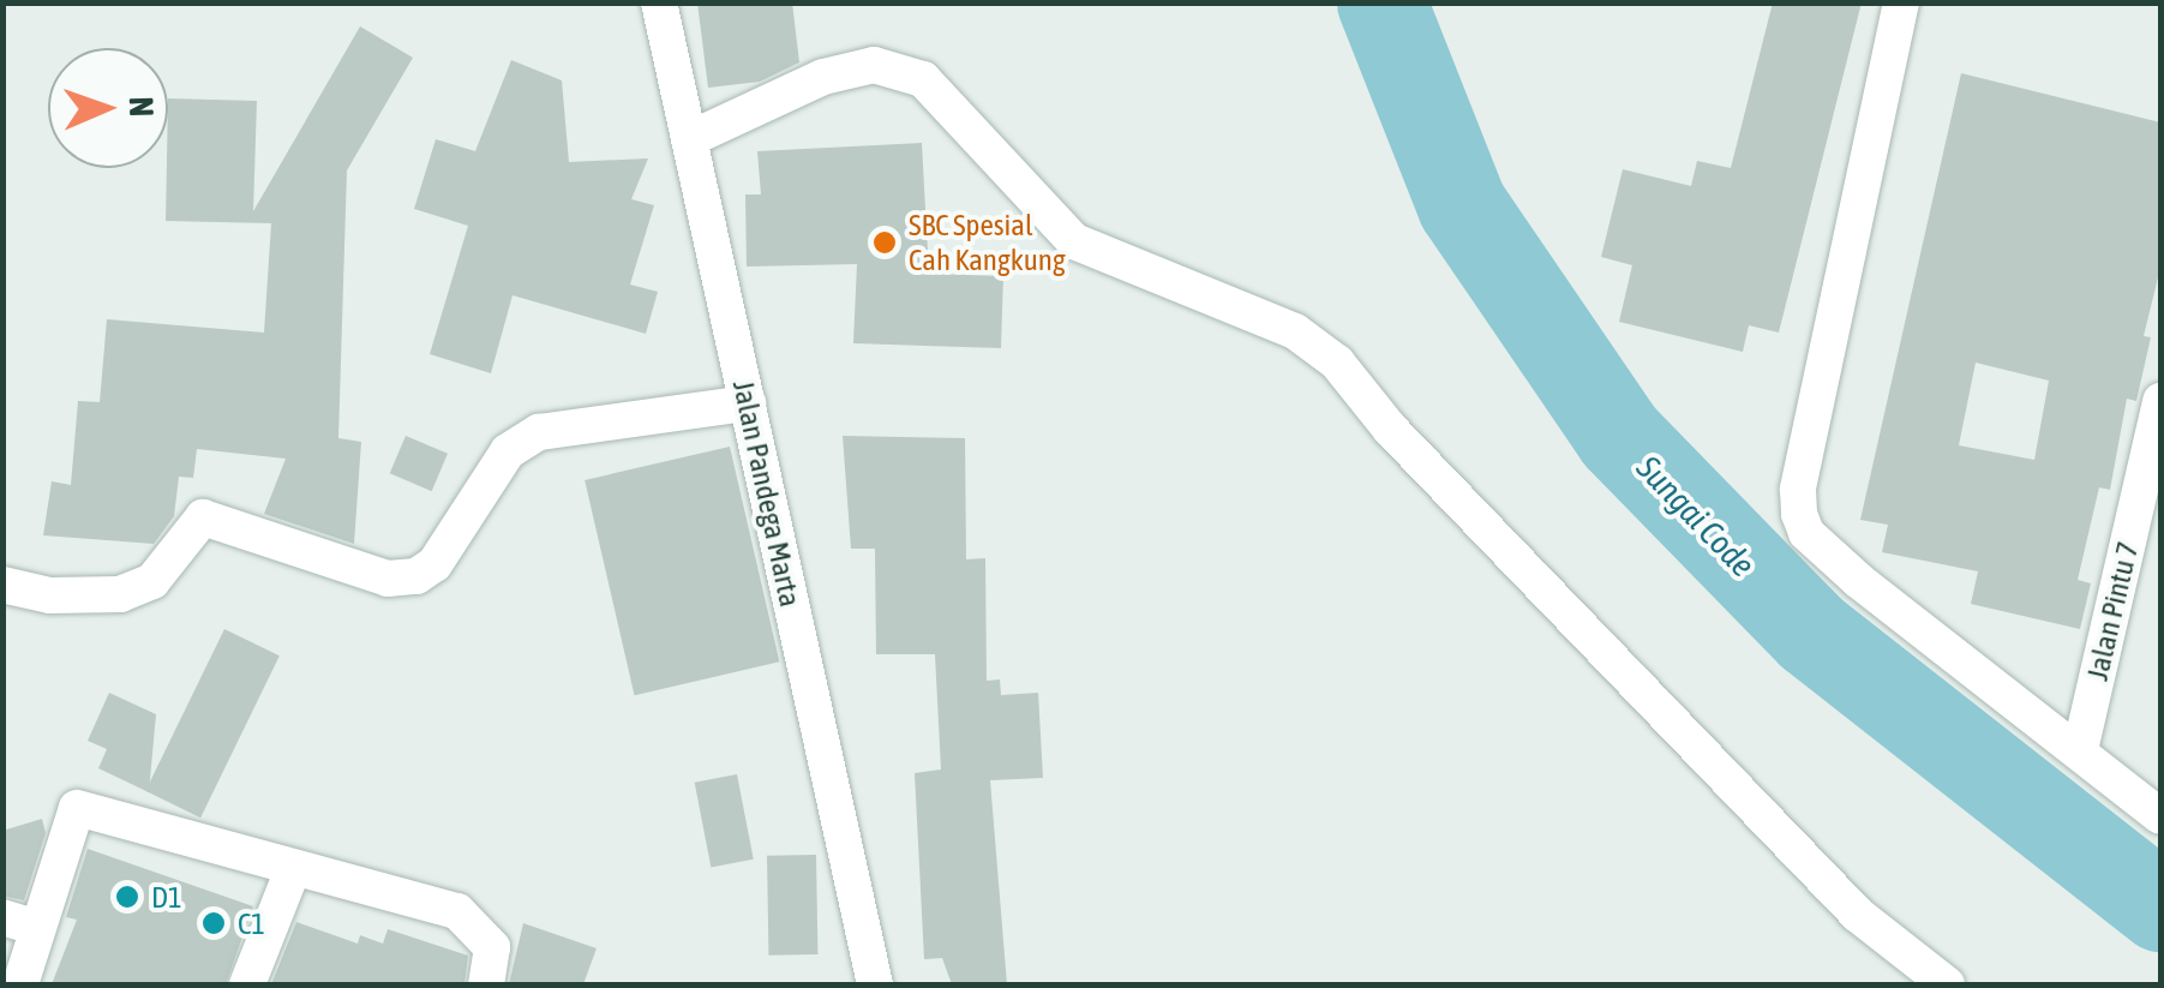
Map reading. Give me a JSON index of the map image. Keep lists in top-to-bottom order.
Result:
{
  "streets": {
    "street": ["Jalan Pandega Marta", "Jalan Pintu 7"]
  },
  "water": ["Sungai Code"],
  "places": ["SBC Spesial Cah Kangkung", "D1", "C1"],
  "north": "right"
}
